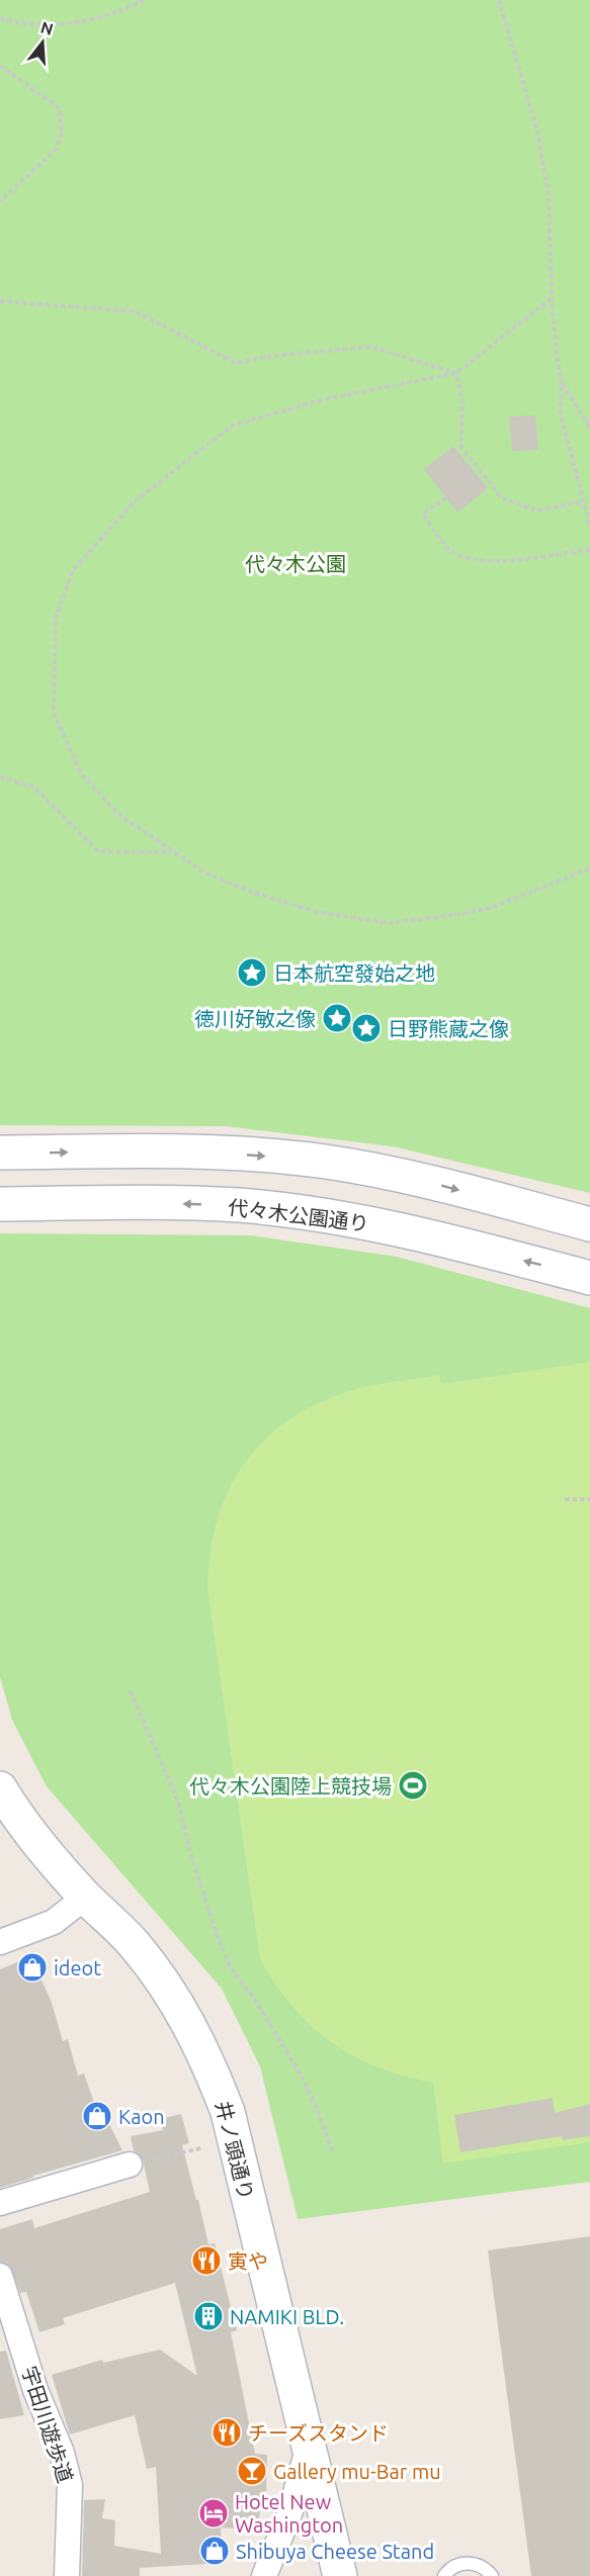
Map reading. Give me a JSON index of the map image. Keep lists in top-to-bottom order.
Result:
{
  "streets": {
    "main road": ["代々木公園通り", "井ノ頭通り"],
    "street": ["宇田川遊歩道"]
  },
  "parks": ["代々木公園"],
  "places": {
    "place": ["日本航空發始之地", "徳川好敏之像", "日野熊蔵之像"],
    "sports": ["代々木公園陸上競技場"],
    "shop": ["ideot", "Kaon", "Shibuya Cheese Stand"],
    "restaurant": ["寅や", "チーズスタンド"],
    "building": ["NAMIKI BLD."],
    "bar": ["Gallery mu-Bar mu"],
    "hotel": ["Hotel New Washington"]
  },
  "north": "top"
}
